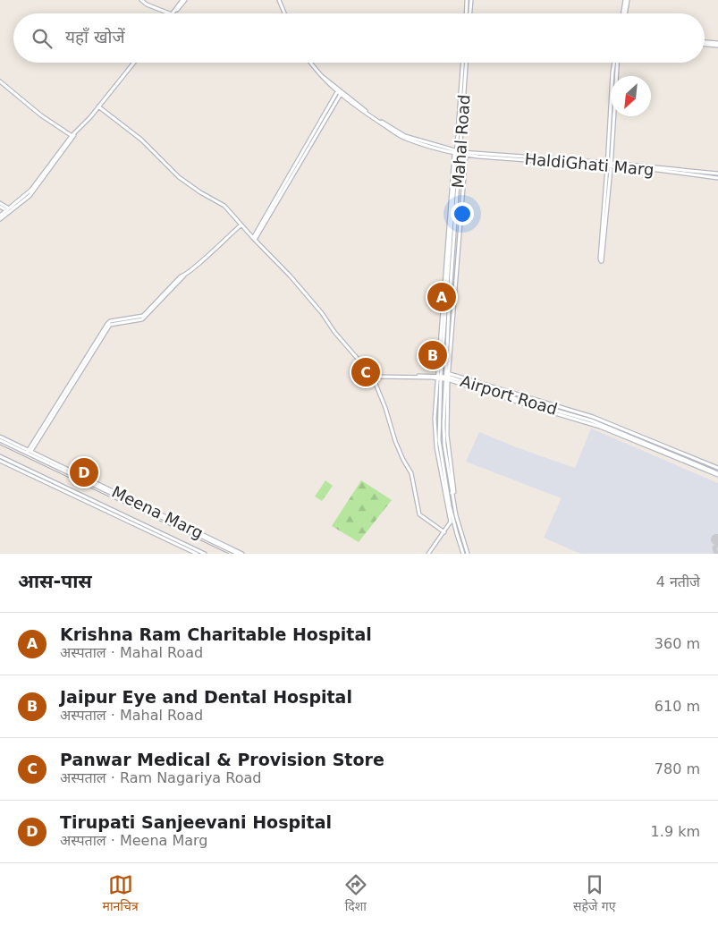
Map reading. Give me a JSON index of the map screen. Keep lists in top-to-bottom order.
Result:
{
  "streets": {
    "street": [
      "Mahal Road",
      "HaldiGhati Marg",
      "Airport Road",
      "Meena Marg"
    ]
  },
  "crossings": [
    ["Mahal Road", "HaldiGhati Marg"],
    ["Mahal Road", "Airport Road"]
  ],
  "north": "bottom left",
  "page": {
    "search": "यहाँ खोजें",
    "pins": [
      "A",
      "B",
      "C",
      "D"
    ],
    "heading": ["आस-पास", "4 नतीजे"],
    "list": [
      {
        "mark": "A",
        "name": "Krishna Ram Charitable Hospital",
        "note": "अस्पताल · Mahal Road",
        "value": "360 m"
      },
      {
        "mark": "B",
        "name": "Jaipur Eye and Dental Hospital",
        "note": "अस्पताल · Mahal Road",
        "value": "610 m"
      },
      {
        "mark": "C",
        "name": "Panwar Medical & Provision Store",
        "note": "अस्पताल · Ram Nagariya Road",
        "value": "780 m"
      },
      {
        "mark": "D",
        "name": "Tirupati Sanjeevani Hospital",
        "note": "अस्पताल · Meena Marg",
        "value": "1.9 km"
      }
    ],
    "nav": ["मानचित्र", "दिशा", "सहेजे गए"]
  }
}
